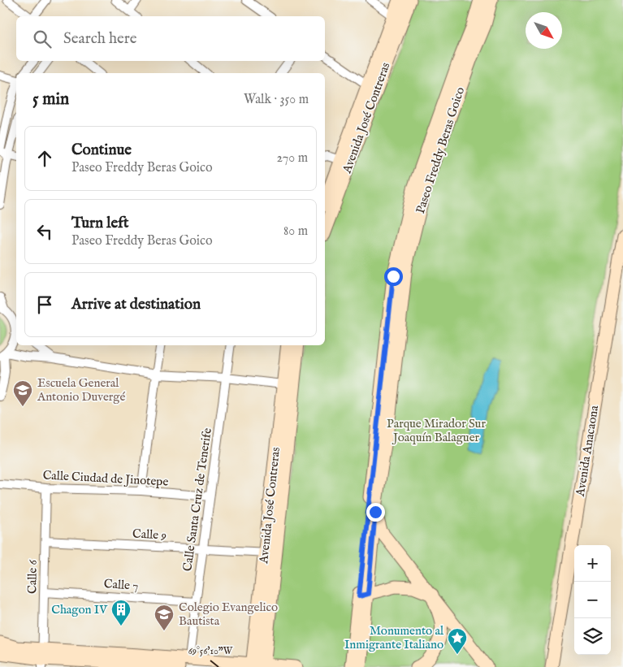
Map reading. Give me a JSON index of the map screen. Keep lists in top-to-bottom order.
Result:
{
  "streets": {
    "street": [
      "Avenida José Contreras",
      "Paseo Freddy Beras Goico",
      "Avenida Anacaona",
      "Calle Ciudad de Jinotepe",
      "Calle Santa Cruz de Tenerife",
      "Calle 9",
      "Calle 6",
      "Calle 7"
    ]
  },
  "crossings": [
    ["Avenida José Contreras", "Calle 9"],
    ["Calle Ciudad de Jinotepe", "Calle Santa Cruz de Tenerife"],
    ["Calle Ciudad de Jinotepe", "Calle 6"],
    ["Calle Santa Cruz de Tenerife", "Calle 9"],
    ["Calle Santa Cruz de Tenerife", "Calle 7"],
    ["Calle 9", "Calle 6"],
    ["Calle 6", "Calle 7"]
  ],
  "parks": ["Parque Mirador Sur Joaquín Balaguer"],
  "places": {
    "school or university": ["Escuela General Antonio Duvergé", "Colegio Evangelico Bautista"],
    "building": ["Chagon IV"],
    "place": ["Monumento al Inmigrante Italiano"]
  },
  "north": "bottom right",
  "page": {
    "search": "Search here",
    "heading": ["5 min", "Walk · 350 m"],
    "list": [
      ["Continue", "Paseo Freddy Beras Goico", "270 m"],
      ["Turn left", "Paseo Freddy Beras Goico", "80 m"],
      "Arrive at destination"
    ],
    "map_buttons": ["+", "−"]
  },
  "coordinates": ["69°56'10\"W"]
}
